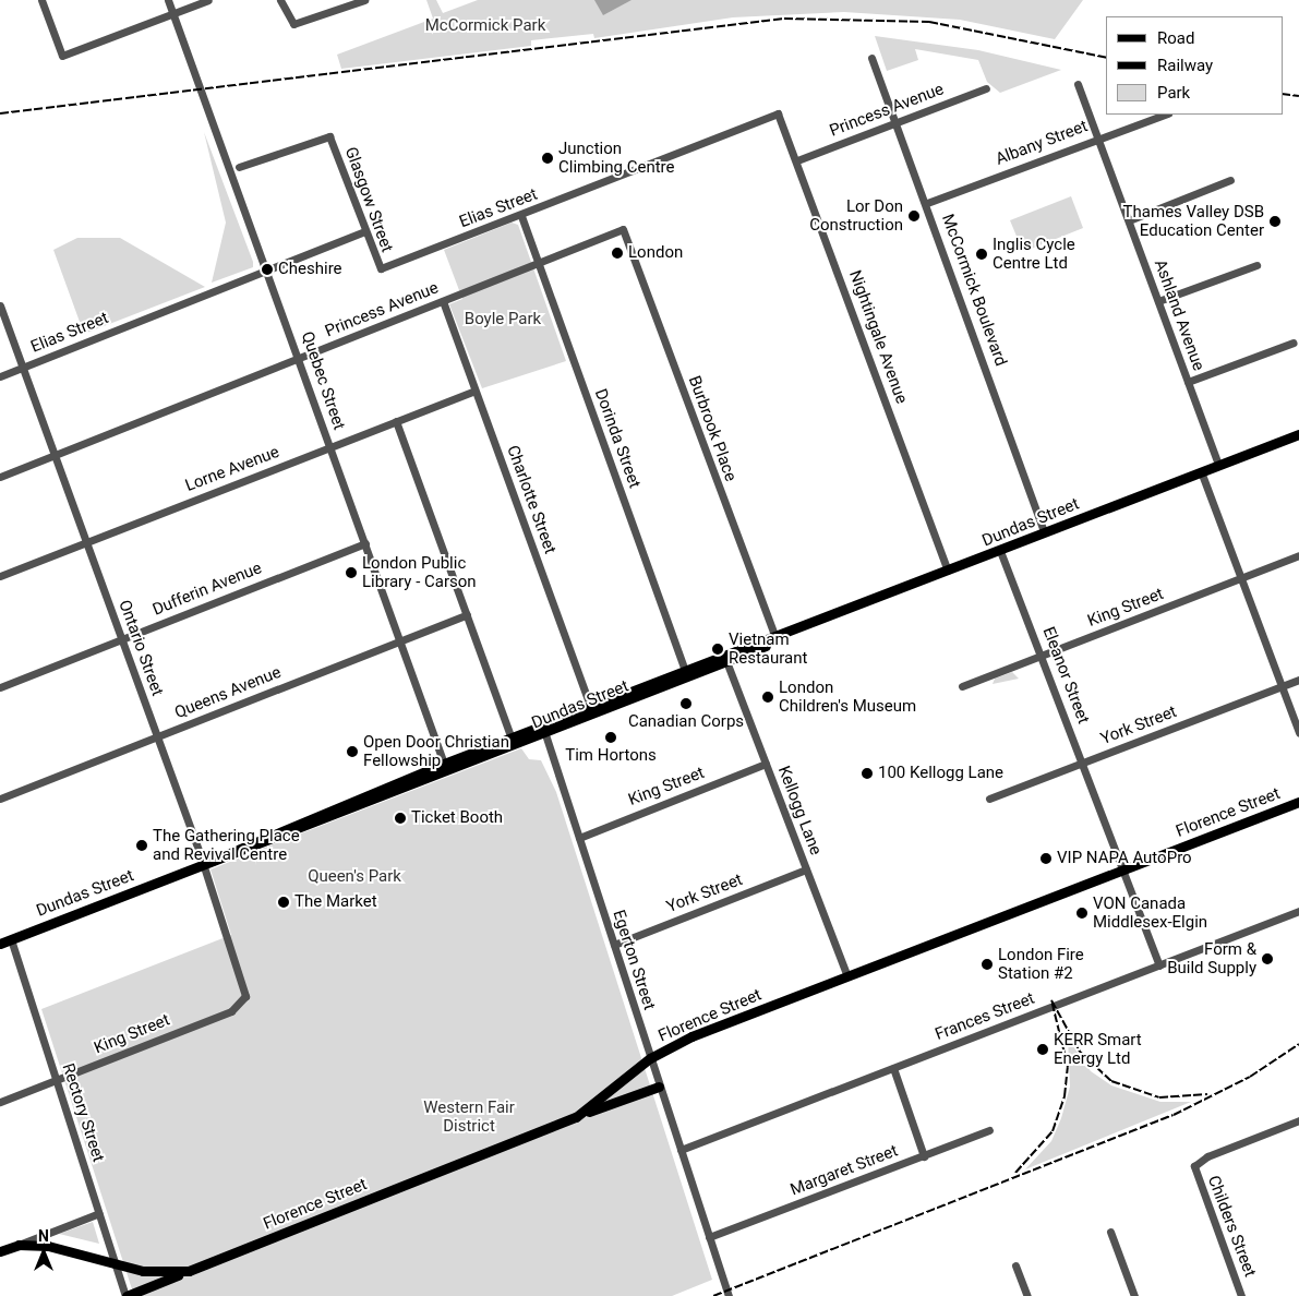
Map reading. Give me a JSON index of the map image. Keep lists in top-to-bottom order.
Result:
{
  "streets": {
    "main road": ["Dundas Street", "Florence Street"],
    "street": [
      "Princess Avenue",
      "Albany Street",
      "Glasgow Street",
      "Elias Street",
      "McCormick Boulevard",
      "Ashland Avenue",
      "Nightingale Avenue",
      "Quebec Street",
      "Burbrook Place",
      "Dorinda Street",
      "Lorne Avenue",
      "Charlotte Street",
      "Dufferin Avenue",
      "King Street",
      "Ontario Street",
      "Eleanor Street",
      "Queens Avenue",
      "York Street",
      "Kellogg Lane",
      "Egerton Street",
      "Frances Street",
      "Rectory Street",
      "Margaret Street",
      "Childers Street"
    ]
  },
  "crossings": [
    ["Princess Avenue", "McCormick Boulevard"],
    ["Princess Avenue", "Nightingale Avenue"],
    ["Princess Avenue", "Quebec Street"],
    ["Princess Avenue", "Burbrook Place"],
    ["Princess Avenue", "Dorinda Street"],
    ["Princess Avenue", "Charlotte Street"],
    ["Princess Avenue", "Ontario Street"],
    ["Albany Street", "McCormick Boulevard"],
    ["Albany Street", "Ashland Avenue"],
    ["Glasgow Street", "Elias Street"],
    ["Elias Street", "Nightingale Avenue"],
    ["Elias Street", "Quebec Street"],
    ["Elias Street", "Dorinda Street"],
    ["Elias Street", "Ontario Street"],
    ["McCormick Boulevard", "Dundas Street"],
    ["Ashland Avenue", "Dundas Street"],
    ["Nightingale Avenue", "Dundas Street"],
    ["Quebec Street", "Lorne Avenue"],
    ["Quebec Street", "Dundas Street"],
    ["Quebec Street", "Dufferin Avenue"],
    ["Quebec Street", "Queens Avenue"],
    ["Burbrook Place", "Dundas Street"],
    ["Dorinda Street", "Dundas Street"],
    ["Lorne Avenue", "Charlotte Street"],
    ["Lorne Avenue", "Ontario Street"],
    ["Charlotte Street", "Dundas Street"],
    ["Dundas Street", "Ontario Street"],
    ["Dundas Street", "Eleanor Street"],
    ["Dundas Street", "Kellogg Lane"],
    ["Dundas Street", "Egerton Street"],
    ["Dundas Street", "Rectory Street"],
    ["Dufferin Avenue", "Ontario Street"],
    ["King Street", "Ontario Street"],
    ["King Street", "Eleanor Street"],
    ["King Street", "Kellogg Lane"],
    ["King Street", "Egerton Street"],
    ["King Street", "Rectory Street"],
    ["Ontario Street", "Queens Avenue"],
    ["Eleanor Street", "York Street"],
    ["Eleanor Street", "Florence Street"],
    ["Eleanor Street", "Frances Street"],
    ["York Street", "Kellogg Lane"],
    ["York Street", "Egerton Street"],
    ["Kellogg Lane", "Florence Street"],
    ["Florence Street", "Egerton Street"],
    ["Florence Street", "Rectory Street"],
    ["Egerton Street", "Frances Street"],
    ["Egerton Street", "Margaret Street"]
  ],
  "parks": [
    "McCormick Park",
    "Boyle Park",
    "Queen's Park",
    "Western Fair District"
  ],
  "places": [
    "Junction Climbing Centre",
    "Lor Don Construction",
    "Thames Valley DSB Education Center",
    "London",
    "Inglis Cycle Centre Ltd",
    "Cheshire",
    "London Public Library - Carson",
    "Vietnam Restaurant",
    "London Children's Museum",
    "Canadian Corps",
    "Tim Hortons",
    "Open Door Christian Fellowship",
    "100 Kellogg Lane",
    "Ticket Booth",
    "The Gathering Place and Revival Centre",
    "VIP NAPA AutoPro",
    "The Market",
    "VON Canada Middlesex-Elgin",
    "Form & Build Supply",
    "London Fire Station #2",
    "KERR Smart Energy Ltd"
  ],
  "legend": ["Road", "Railway", "Park"],
  "north": "top"
}
